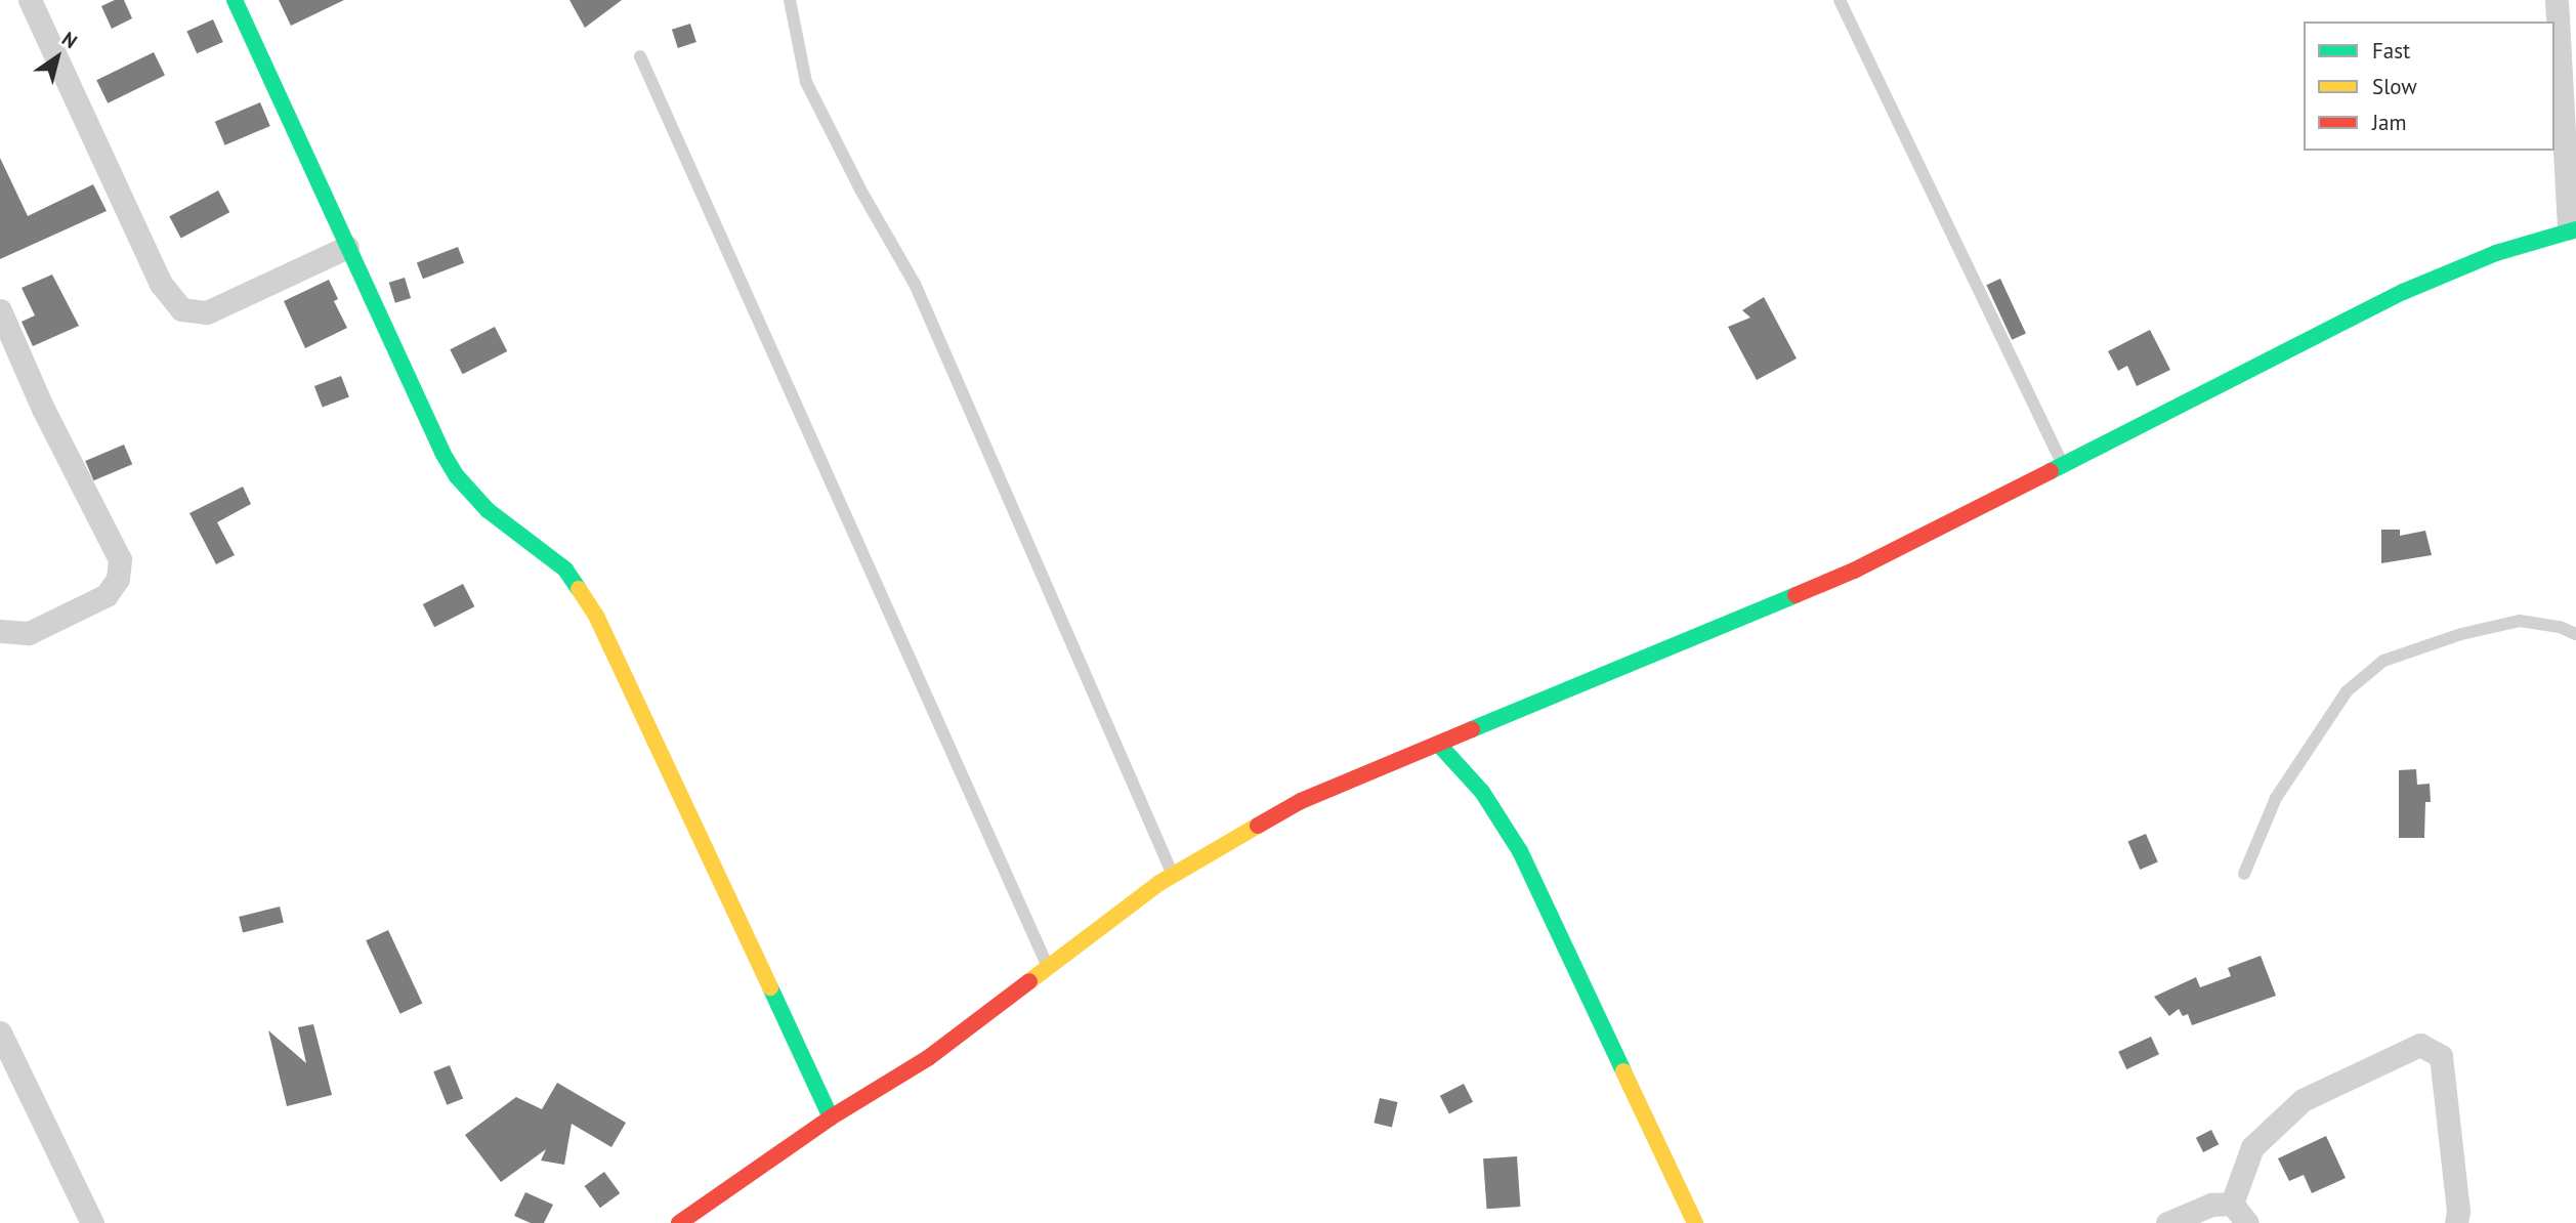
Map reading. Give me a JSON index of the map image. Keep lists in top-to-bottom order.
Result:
{
  "legend": ["Fast", "Slow", "Jam"],
  "north": "top right"
}
